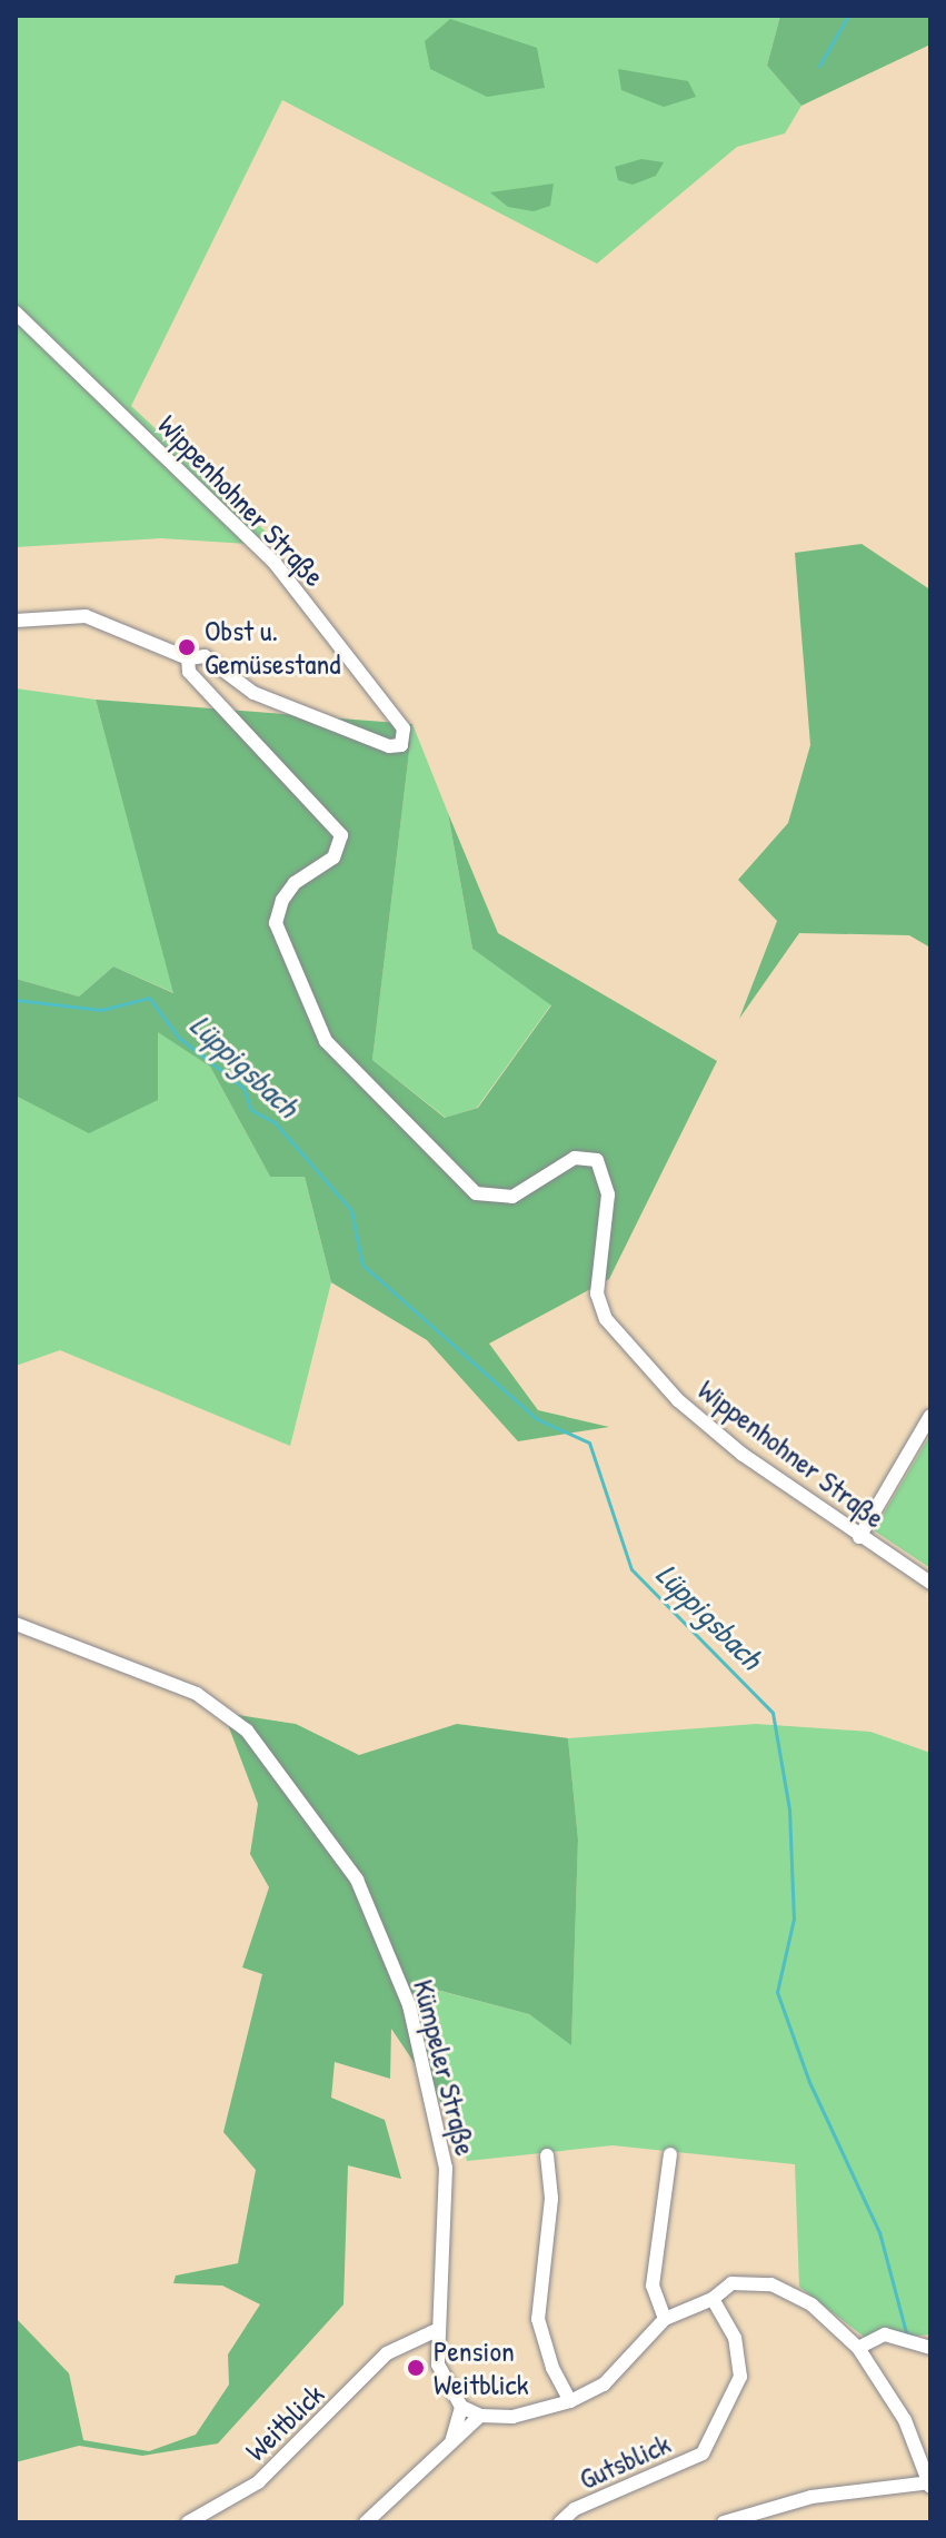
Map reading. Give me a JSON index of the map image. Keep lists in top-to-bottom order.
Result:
{
  "streets": {
    "street": [
      "Wippenhohner Straße",
      "Kümpeler Straße",
      "Weitblick",
      "Gutsblick"
    ]
  },
  "crossings": [
    ["Kümpeler Straße", "Weitblick"]
  ],
  "water": ["Lüppigsbach"],
  "places": ["Obst u. Gemüsestand", "Pension Weitblick"]
}
